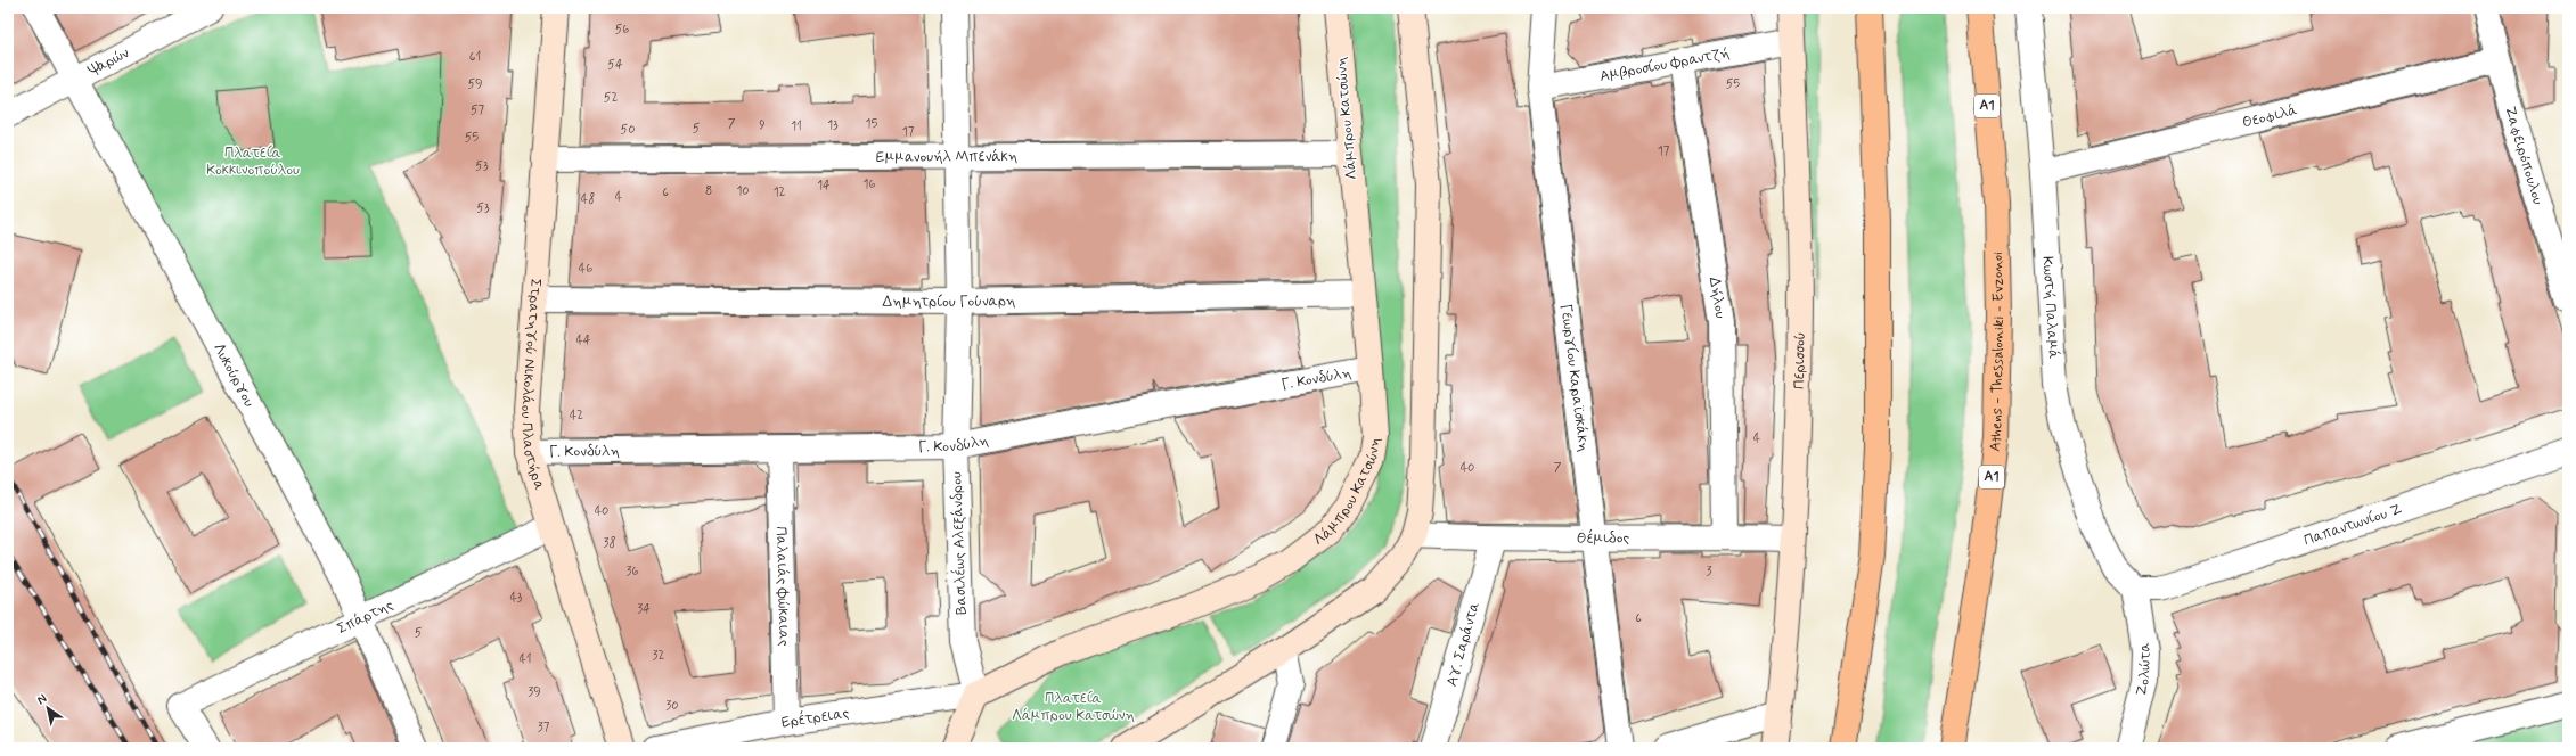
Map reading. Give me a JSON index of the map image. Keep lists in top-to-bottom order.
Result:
{
  "streets": {
    "highway": ["Α1", "Athens - Thessaloniki - Evzonoi"],
    "street": [
      "Ψαρών",
      "Αμβροσίου Φραντζή",
      "Θεοφιλά",
      "Λάμπρου Κατσώνη",
      "Εμμανουήλ Μπενάκη",
      "Ζαφειρόπουλου",
      "Δήλου",
      "Δημητρίου Γούναρη",
      "Κωστή Παλαμά",
      "Περισσού",
      "Λυκούργου",
      "Γεωργίου Καραϊσκάκη",
      "Γ. Κονδύλη",
      "Στρατηγού Νικολάου Πλαστήρα",
      "Παπαντωνίου Ζ",
      "Θέμιδος",
      "Βασιλέως Αλεξάνδρου",
      "Παλαιάς Φώκαιας",
      "Σπάρτης",
      "Αγ. Σαράντα",
      "Ζολώτα",
      "Ερέτρειας"
    ]
  },
  "crossings": [
    ["Ψαρών", "Λυκούργου"],
    ["Αμβροσίου Φραντζή", "Δήλου"],
    ["Αμβροσίου Φραντζή", "Περισσού"],
    ["Αμβροσίου Φραντζή", "Γεωργίου Καραϊσκάκη"],
    ["Θεοφιλά", "Ζαφειρόπουλου"],
    ["Θεοφιλά", "Κωστή Παλαμά"],
    ["Λάμπρου Κατσώνη", "Εμμανουήλ Μπενάκη"],
    ["Λάμπρου Κατσώνη", "Δημητρίου Γούναρη"],
    ["Λάμπρου Κατσώνη", "Γ. Κονδύλη"],
    ["Λάμπρου Κατσώνη", "Βασιλέως Αλεξάνδρου"],
    ["Λάμπρου Κατσώνη", "Ερέτρειας"],
    ["Εμμανουήλ Μπενάκη", "Στρατηγού Νικολάου Πλαστήρα"],
    ["Εμμανουήλ Μπενάκη", "Βασιλέως Αλεξάνδρου"],
    ["Δήλου", "Θέμιδος"],
    ["Δημητρίου Γούναρη", "Στρατηγού Νικολάου Πλαστήρα"],
    ["Δημητρίου Γούναρη", "Βασιλέως Αλεξάνδρου"],
    ["Κωστή Παλαμά", "Παπαντωνίου Ζ"],
    ["Κωστή Παλαμά", "Ζολώτα"],
    ["Περισσού", "Θέμιδος"],
    ["Λυκούργου", "Σπάρτης"],
    ["Γεωργίου Καραϊσκάκη", "Θέμιδος"],
    ["Γ. Κονδύλη", "Στρατηγού Νικολάου Πλαστήρα"],
    ["Γ. Κονδύλη", "Βασιλέως Αλεξάνδρου"],
    ["Γ. Κονδύλη", "Παλαιάς Φώκαιας"],
    ["Στρατηγού Νικολάου Πλαστήρα", "Σπάρτης"],
    ["Παπαντωνίου Ζ", "Ζολώτα"],
    ["Θέμιδος", "Αγ. Σαράντα"],
    ["Βασιλέως Αλεξάνδρου", "Ερέτρειας"],
    ["Παλαιάς Φώκαιας", "Ερέτρειας"]
  ],
  "parks": ["Πλατεία Κοκκινοπούλου", "Πλατεία Λάμπρου Κατσώνη"],
  "house_numbers": [
    "56",
    "61",
    "54",
    "59",
    "55",
    "52",
    "57",
    "7",
    "15",
    "9",
    "13",
    "11",
    "5",
    "50",
    "17",
    "55",
    "17",
    "53",
    "16",
    "14",
    "8",
    "10",
    "6",
    "12",
    "4",
    "48",
    "53",
    "46",
    "44",
    "42",
    "4",
    "40",
    "7",
    "40",
    "38",
    "36",
    "3",
    "43",
    "34",
    "6",
    "5",
    "32",
    "41",
    "39",
    "30",
    "37"
  ],
  "north": "top left"
}
